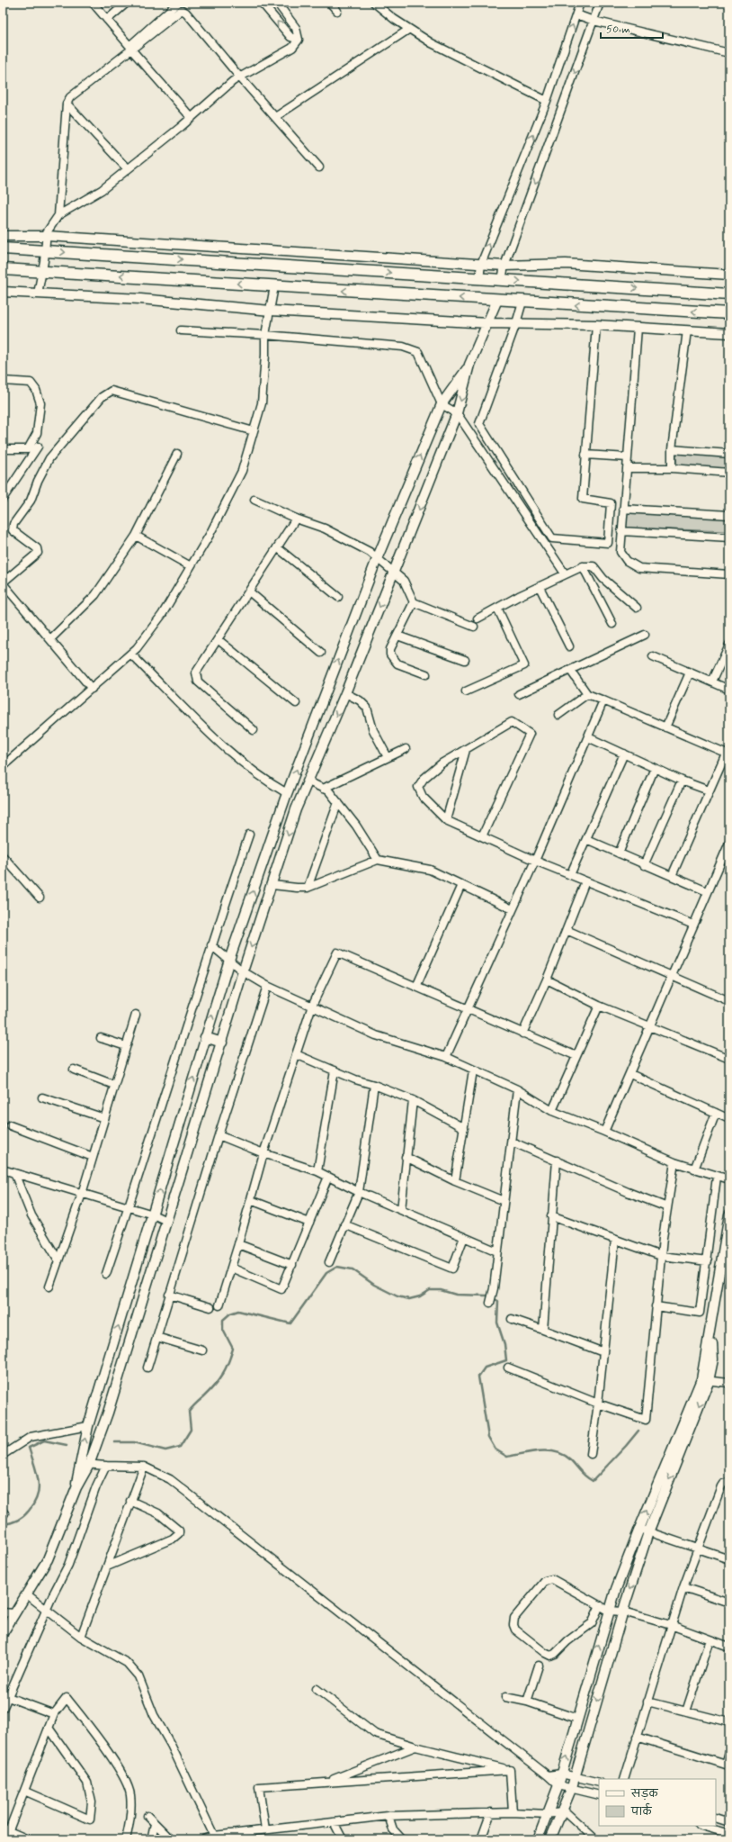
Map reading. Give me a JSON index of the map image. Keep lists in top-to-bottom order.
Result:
{
  "legend": ["सड़क", "पार्क"],
  "scale_bar": "50 m"
}
